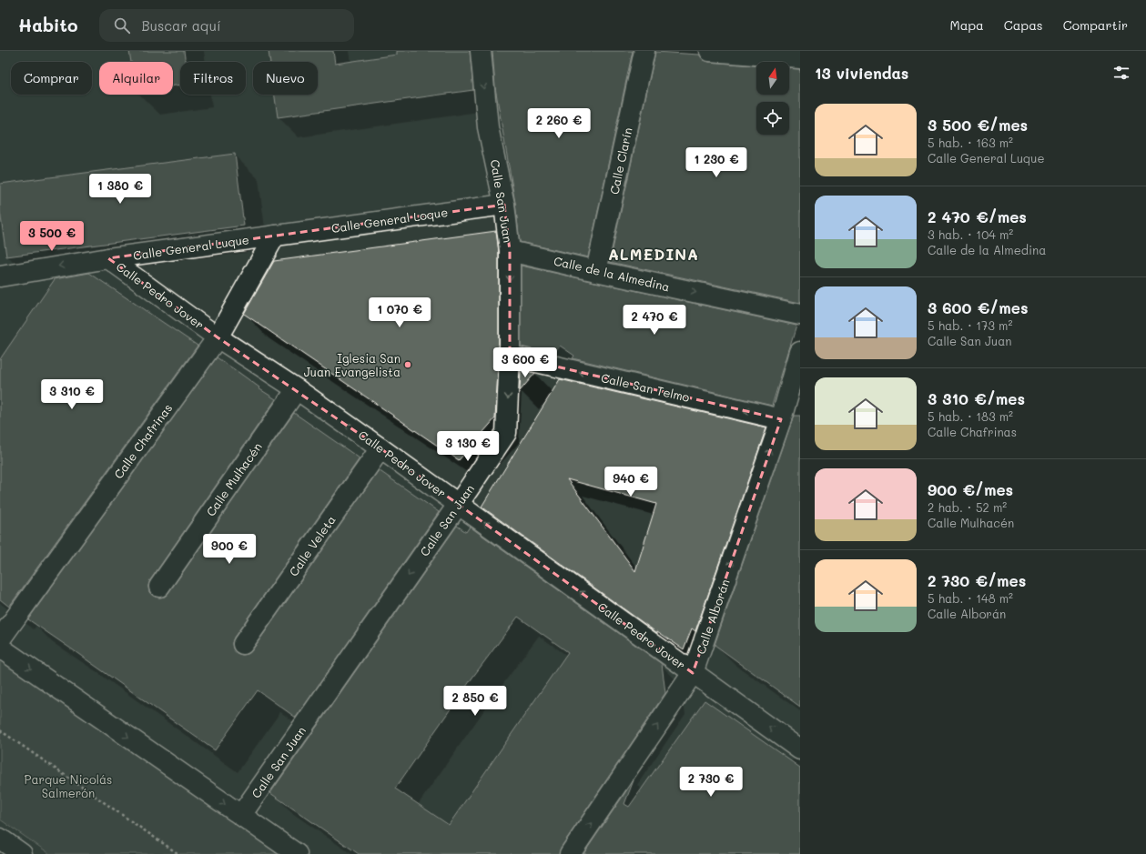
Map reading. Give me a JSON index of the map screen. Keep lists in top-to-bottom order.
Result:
{
  "streets": {
    "main road": [
      "Calle Clarín",
      "Calle San Juan",
      "Calle General Loque",
      "Calle General Luque",
      "Calle de la Almedina",
      "Calle Pedro Jover",
      "Calle San Telmo",
      "Calle Chafrinas",
      "Calle Mulhacén",
      "Calle Veleta",
      "Calle Alborán"
    ]
  },
  "crossings": [
    ["Calle Clarín", "Calle de la Almedina"],
    ["Calle San Juan", "Calle General Loque"],
    ["Calle San Juan", "Calle de la Almedina"],
    ["Calle San Juan", "Calle Pedro Jover"],
    ["Calle San Juan", "Calle San Telmo"],
    ["Calle General Loque", "Calle General Luque"],
    ["Calle General Loque", "Calle Chafrinas"],
    ["Calle General Luque", "Calle Pedro Jover"],
    ["Calle General Luque", "Calle Chafrinas"],
    ["Calle Pedro Jover", "Calle Chafrinas"],
    ["Calle Pedro Jover", "Calle Mulhacén"],
    ["Calle Pedro Jover", "Calle Veleta"],
    ["Calle Pedro Jover", "Calle Alborán"],
    ["Calle San Telmo", "Calle Alborán"]
  ],
  "one_way": [
    "Calle San Juan",
    "Calle General Luque",
    "Calle de la Almedina",
    "Calle Pedro Jover",
    "Calle San Telmo",
    "Calle Alborán"
  ],
  "districts": ["ALMEDINA"],
  "parks": ["Parque Nicolás Salmerón"],
  "places": ["Iglesia San Juan Evangelista"],
  "north": "top",
  "page": {
    "header": "Habito",
    "search": "Buscar aquí",
    "nav": ["Mapa", "Capas", "Compartir"],
    "heading": "13 viviendas",
    "chip": [
      "Comprar",
      "Alquilar",
      "Filtros",
      "Nuevo"
    ],
    "list": [
      {
        "name": "3 500 €/mes",
        "note": "5 hab. · 163 m² · Calle General Luque"
      },
      {
        "name": "2 470 €/mes",
        "note": "3 hab. · 104 m² · Calle de la Almedina"
      },
      {
        "name": "3 600 €/mes",
        "note": "5 hab. · 173 m² · Calle San Juan"
      },
      {
        "name": "3 310 €/mes",
        "note": "5 hab. · 183 m² · Calle Chafrinas"
      },
      {
        "name": "900 €/mes",
        "note": "2 hab. · 52 m² · Calle Mulhacén"
      },
      {
        "name": "2 730 €/mes",
        "note": "5 hab. · 148 m² · Calle Alborán"
      }
    ],
    "price": [
      "2 260 €",
      "1 230 €",
      "1 380 €",
      "3 500 €",
      "1 070 €",
      "2 470 €",
      "3 600 €",
      "3 310 €",
      "3 130 €",
      "940 €",
      "900 €",
      "2 850 €",
      "2 730 €"
    ]
  }
}
